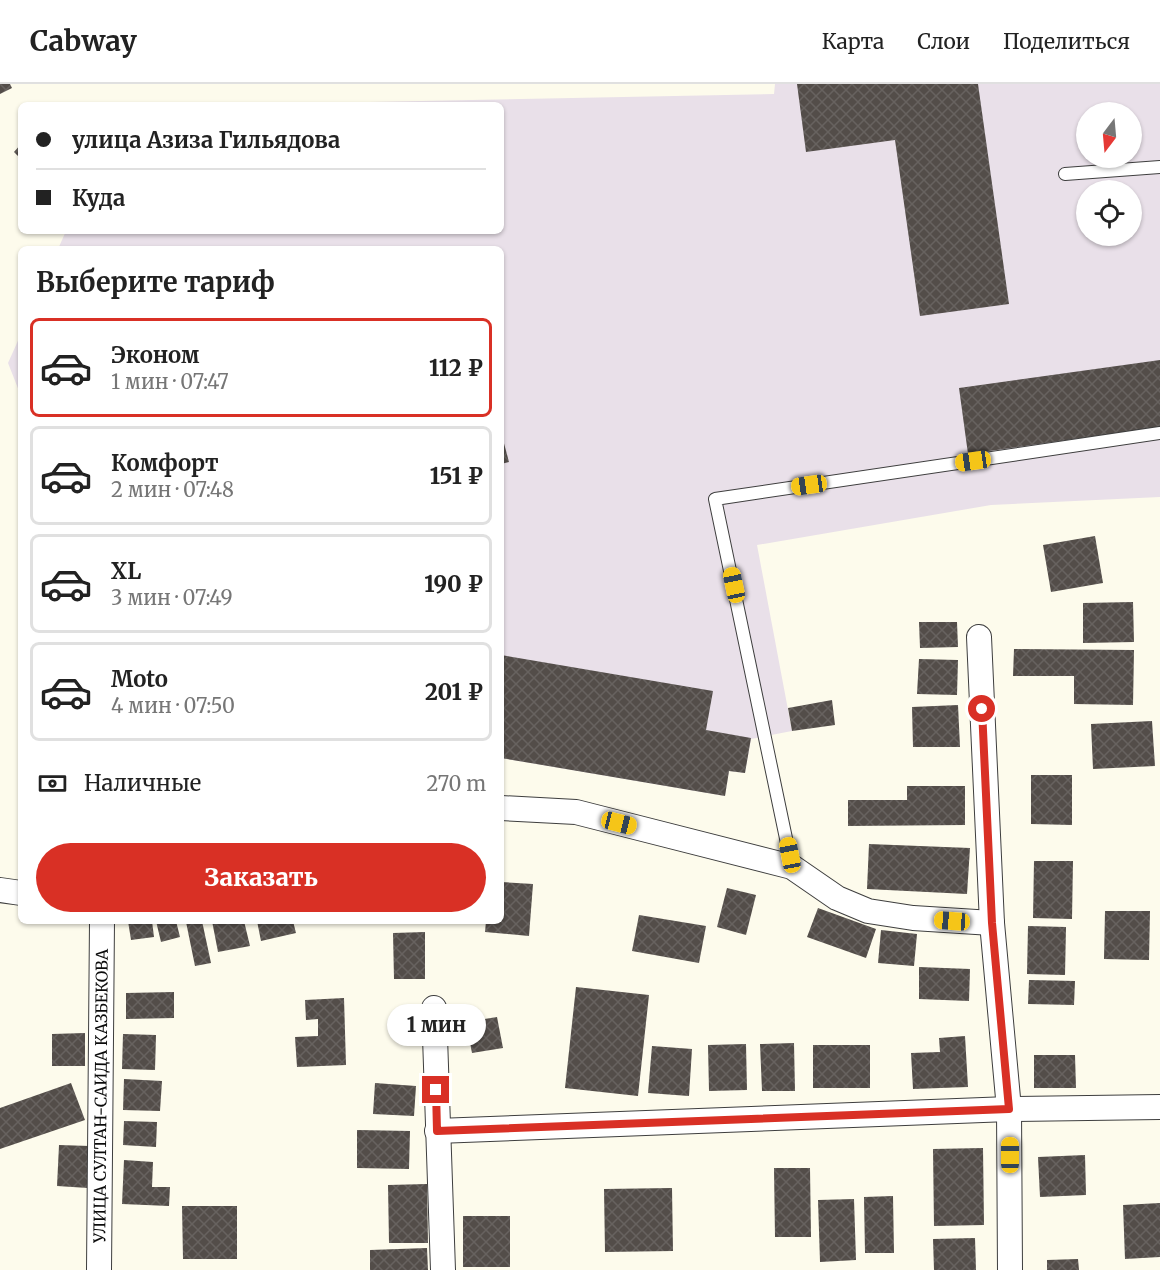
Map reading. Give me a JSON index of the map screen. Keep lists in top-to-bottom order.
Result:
{
  "streets": {
    "street": ["УЛИЦА СУЛТАН-САИДА КАЗБЕКОВА"]
  },
  "north": "bottom",
  "page": {
    "header": "Cabway",
    "nav": ["Карта", "Слои", "Поделиться"],
    "banner": ["улица Азиза Гильядова", "Куда"],
    "heading": "Выберите тариф",
    "list": [
      {
        "name": "Эконом",
        "note": "1 мин · 07:47",
        "value": "112 ₽"
      },
      {
        "name": "Комфорт",
        "note": "2 мин · 07:48",
        "value": "151 ₽"
      },
      {
        "name": "XL",
        "note": "3 мин · 07:49",
        "value": "190 ₽"
      },
      {
        "name": "Moto",
        "note": "4 мин · 07:50",
        "value": "201 ₽"
      }
    ],
    "pay": ["Наличные", "270 m"],
    "buttons": "Заказать",
    "bubble": "1 мин"
  }
}
